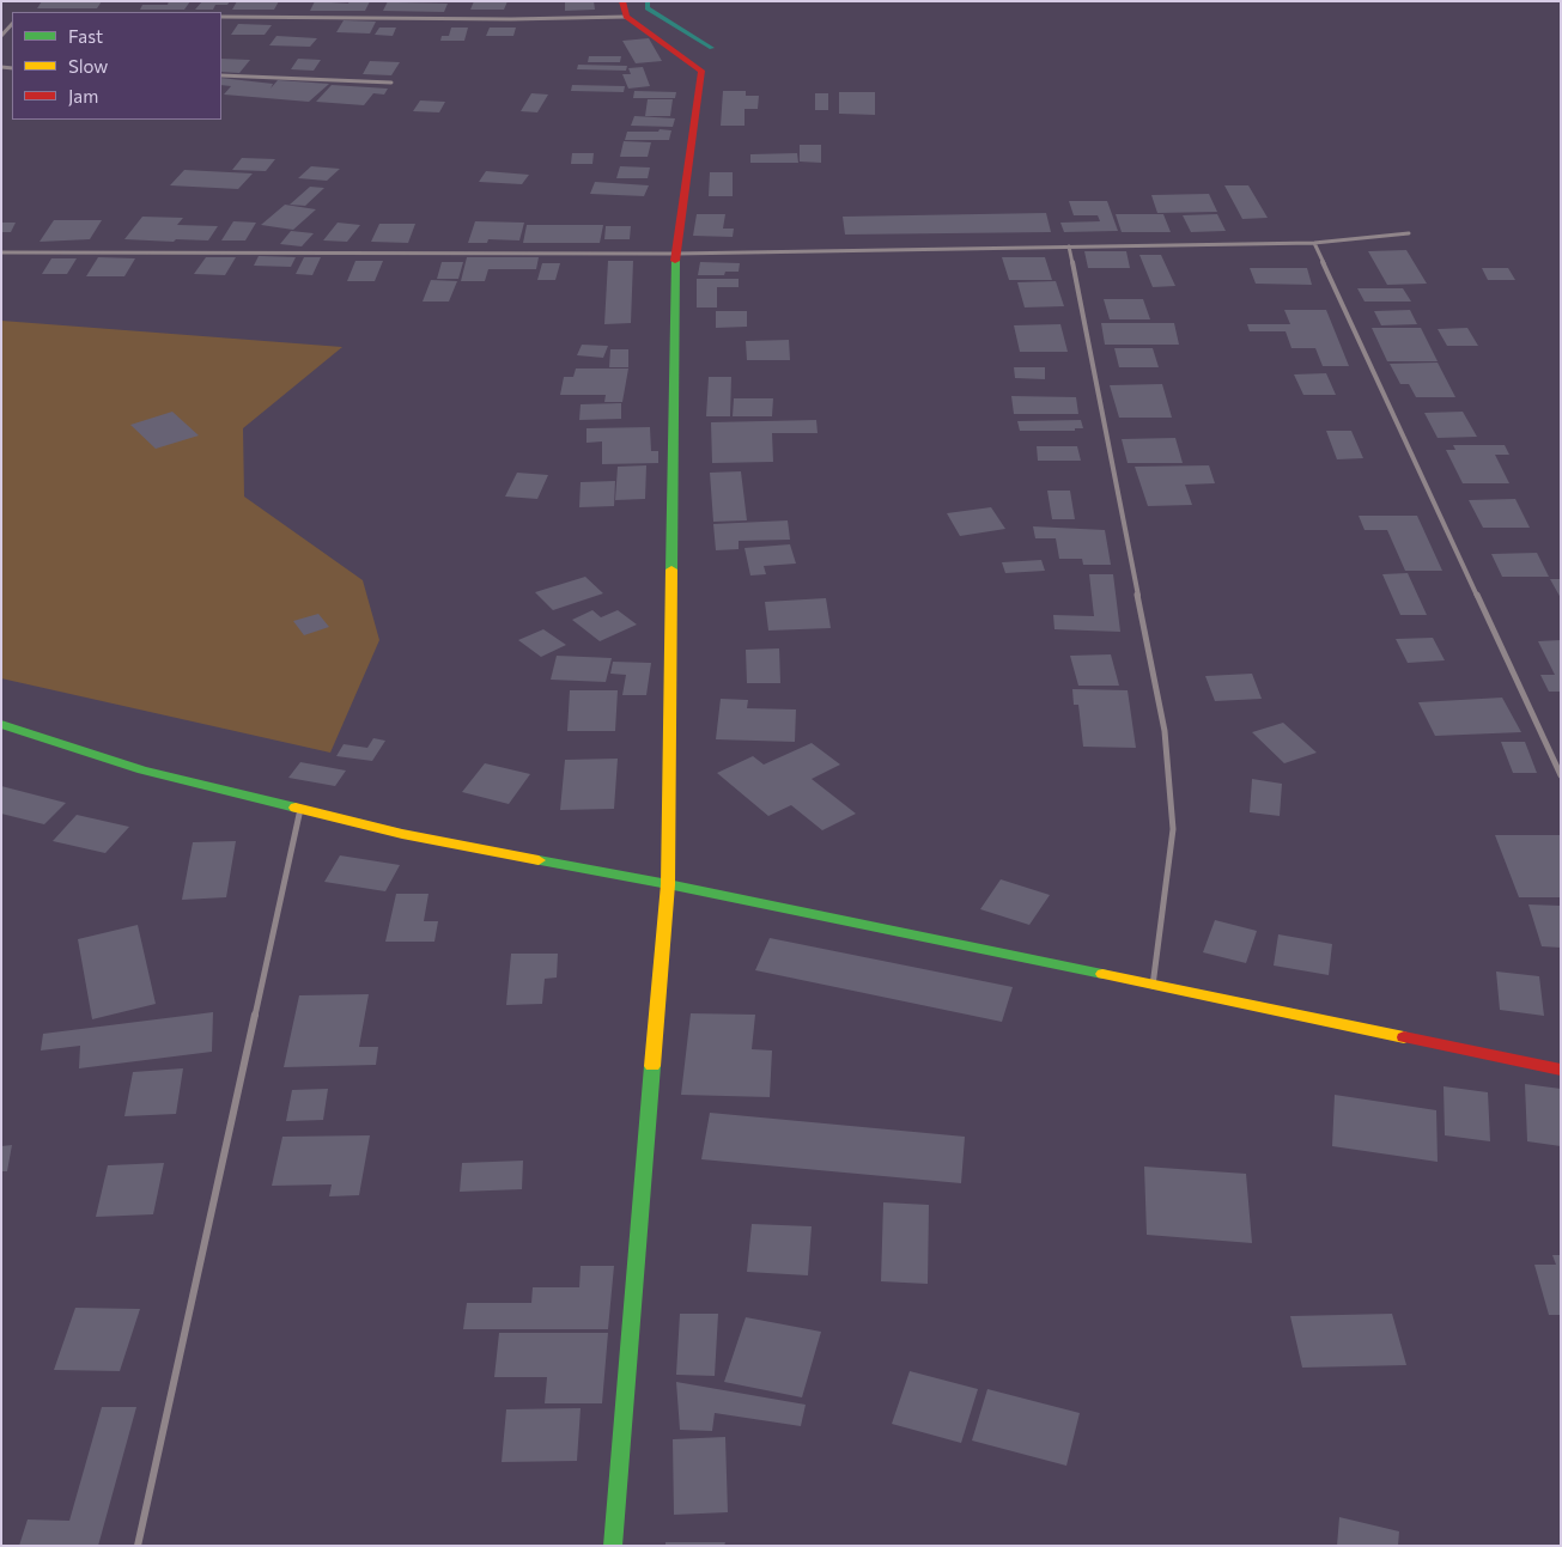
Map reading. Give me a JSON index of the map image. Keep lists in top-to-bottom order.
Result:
{
  "legend": ["Fast", "Slow", "Jam"]
}
